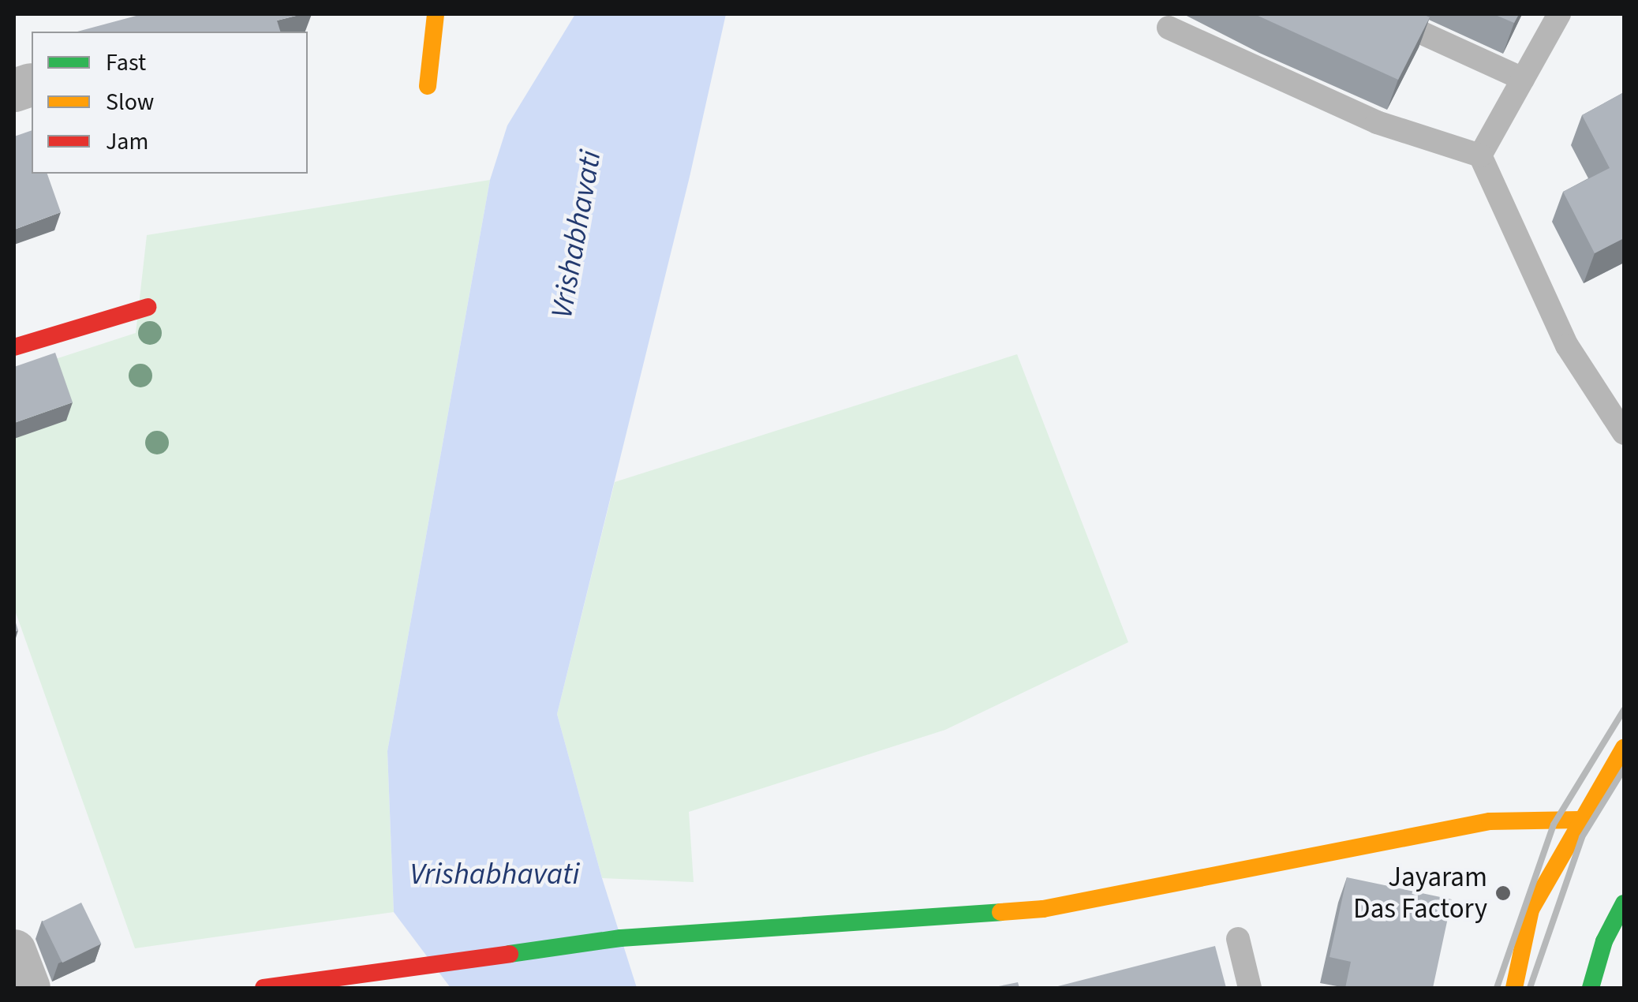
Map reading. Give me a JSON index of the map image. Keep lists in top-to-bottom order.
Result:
{
  "water": ["Vrishabhavati"],
  "places": ["Jayaram Das Factory"],
  "legend": ["Fast", "Slow", "Jam"]
}
